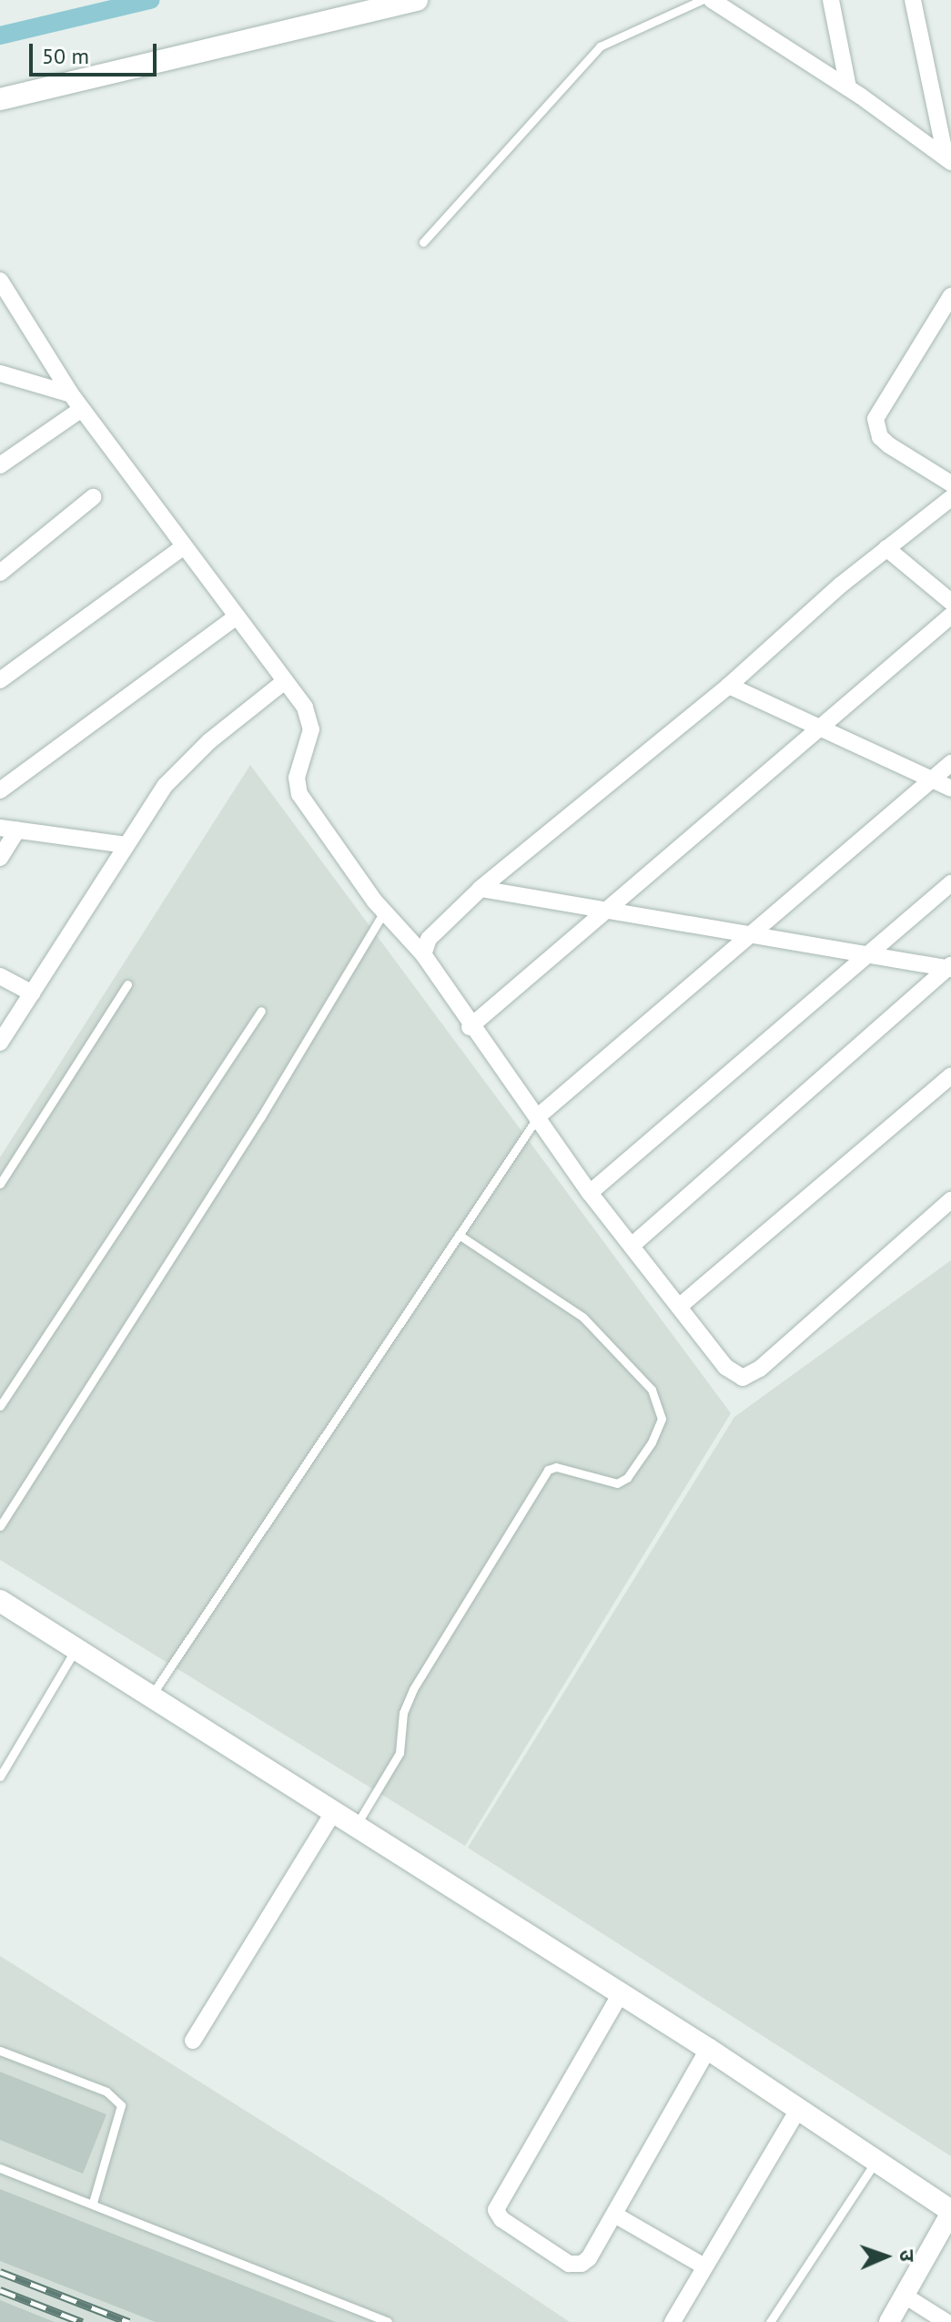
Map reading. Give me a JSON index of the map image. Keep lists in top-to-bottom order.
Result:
{
  "scale_bar": "50 m",
  "north": "right"
}
